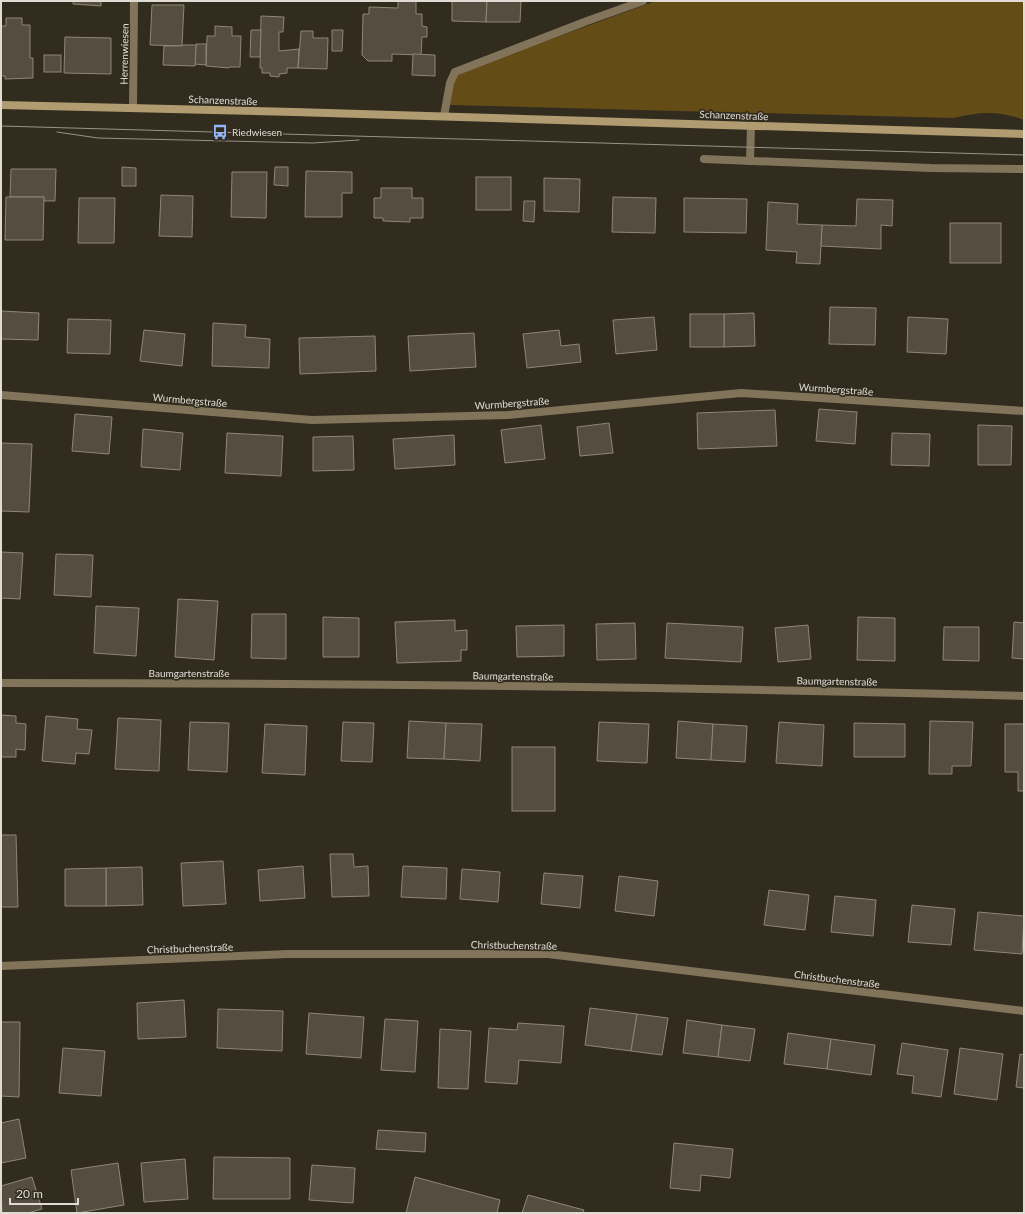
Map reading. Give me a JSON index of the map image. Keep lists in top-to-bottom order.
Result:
{
  "streets": {
    "street": [
      "Herrenwiesen",
      "Schanzenstraße",
      "Wurmbergstraße",
      "Baumgartenstraße",
      "Christbuchenstraße"
    ]
  },
  "crossings": [
    ["Herrenwiesen", "Schanzenstraße"]
  ],
  "places": {
    "bus stop": ["Riedwiesen"]
  },
  "scale_bar": "20 m"
}
